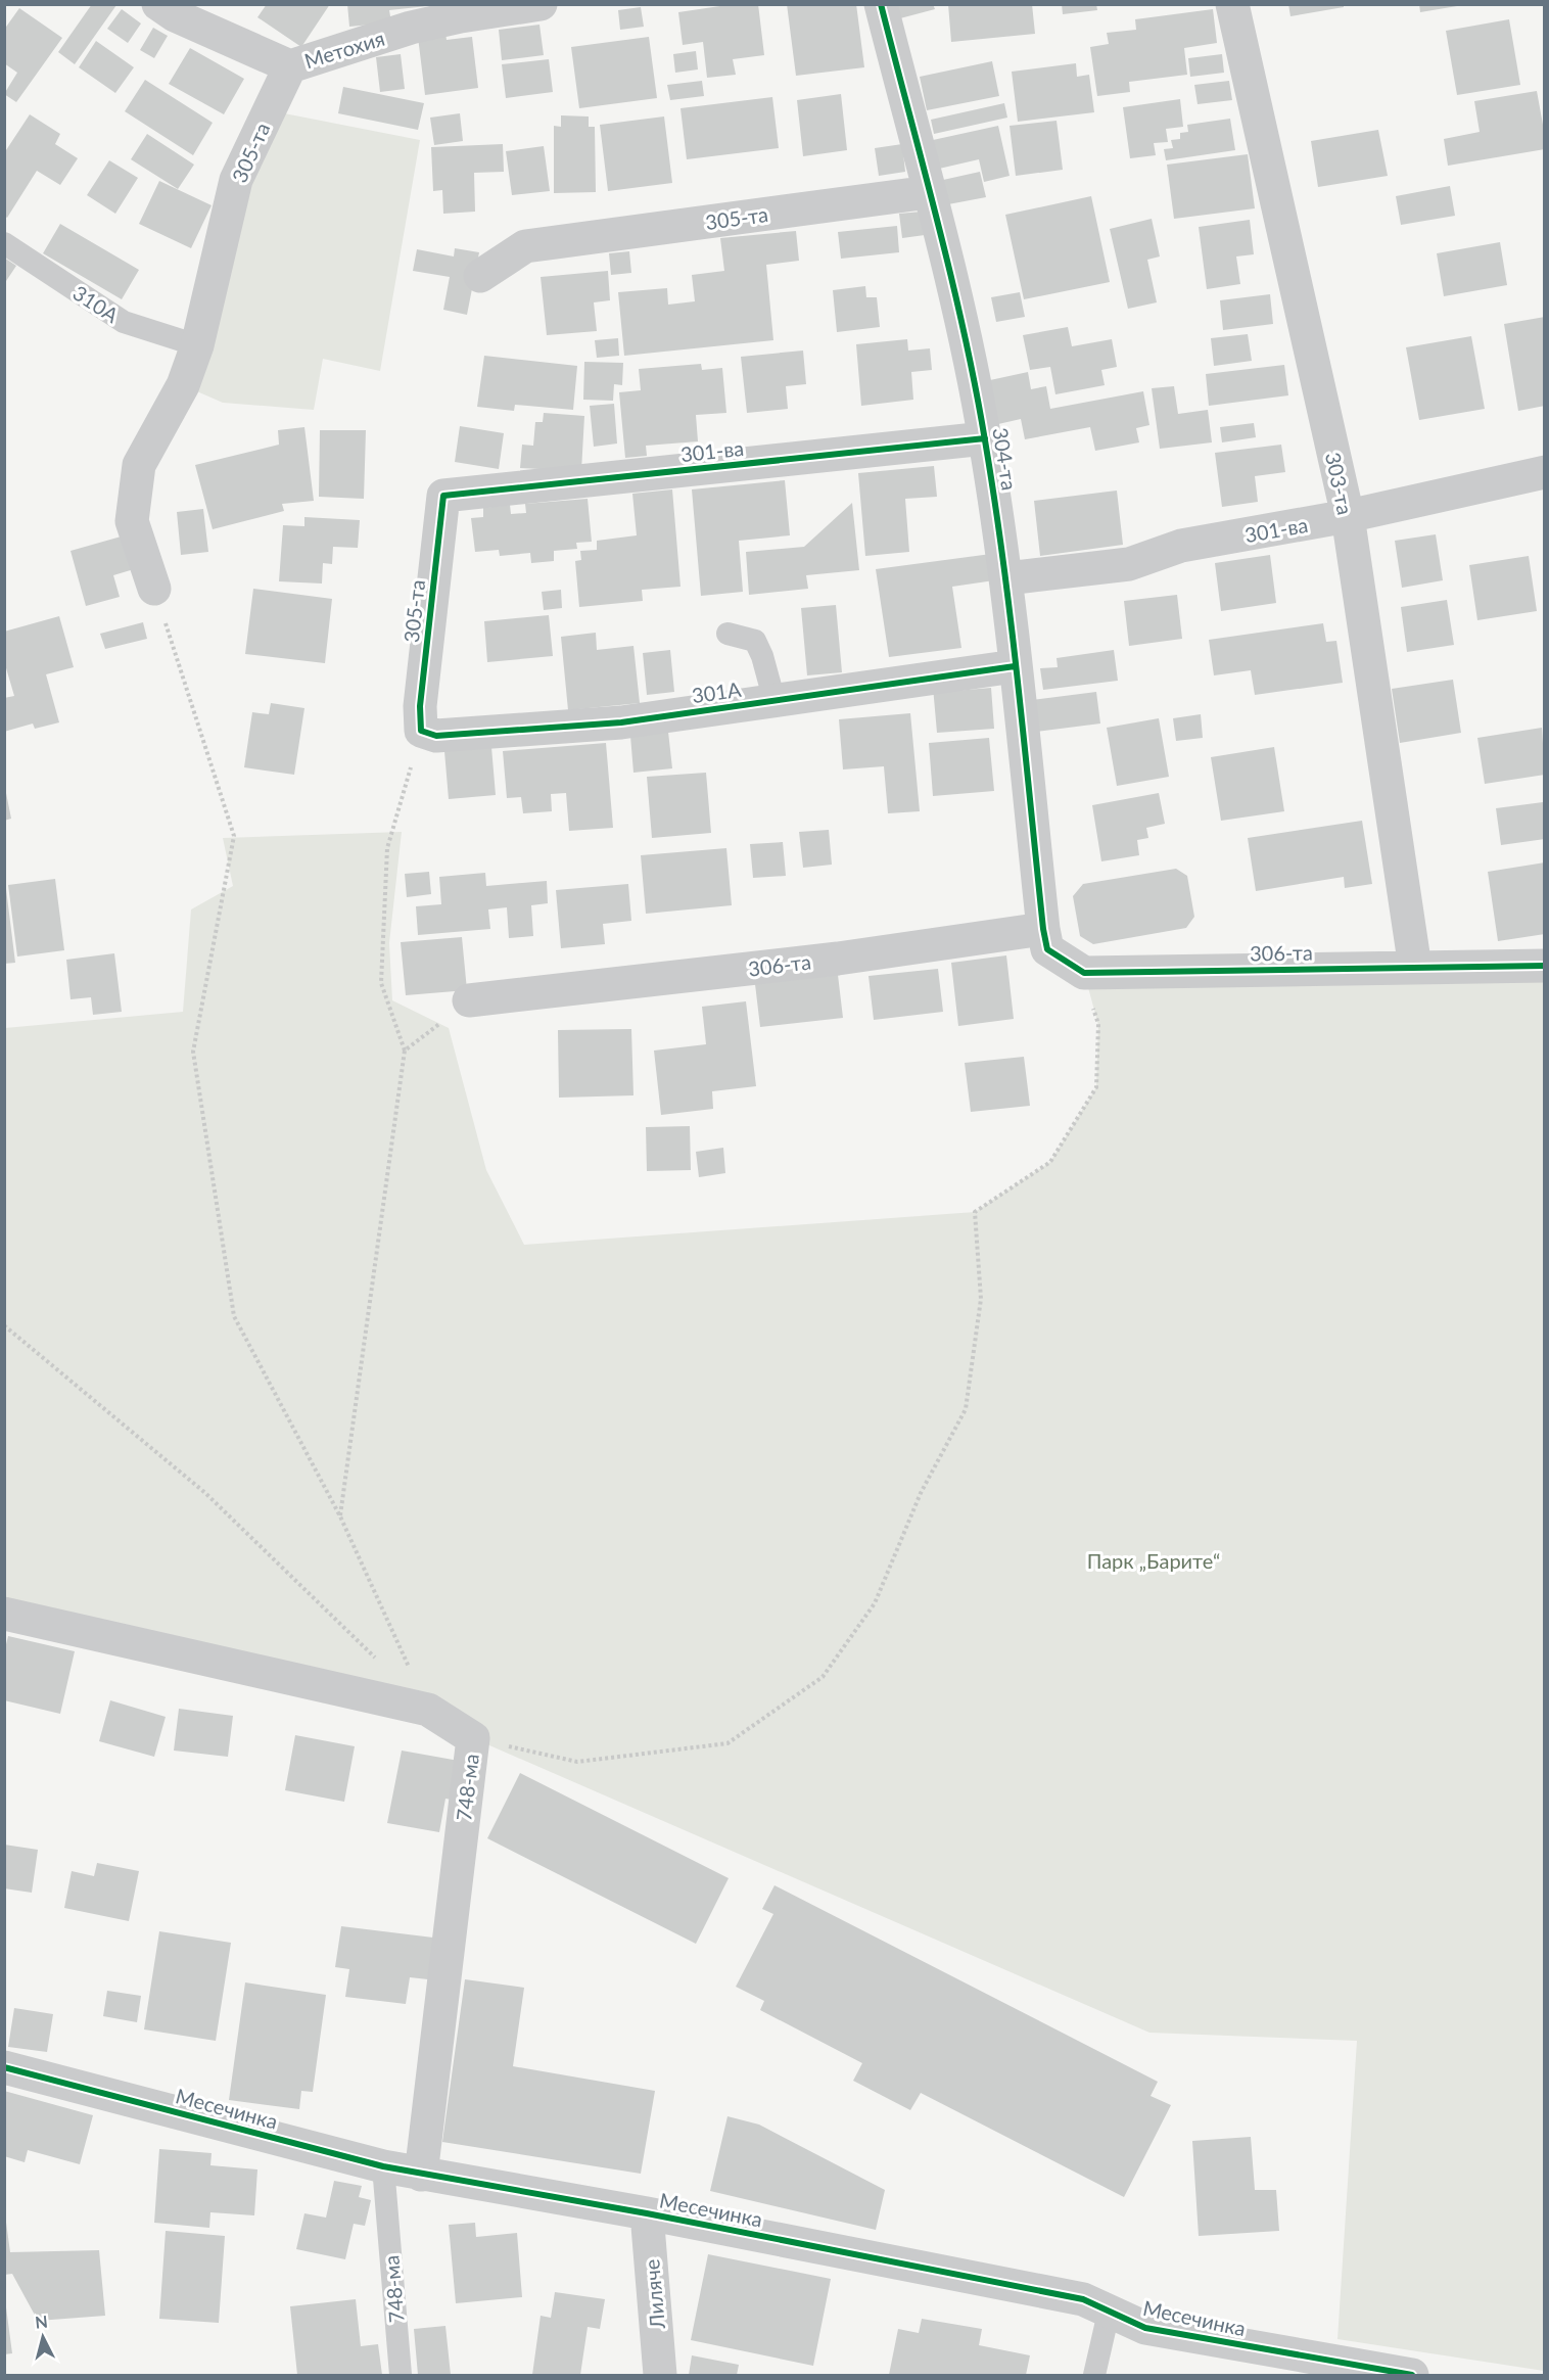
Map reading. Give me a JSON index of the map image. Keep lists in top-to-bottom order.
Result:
{
  "streets": {
    "street": [
      "Метохия",
      "305-та",
      "301-ва",
      "304-та",
      "303-та",
      "301А",
      "306-та",
      "748-ма",
      "Месечинка",
      "Лиляче"
    ],
    "lane": ["310А"]
  },
  "crossings": [
    ["Метохия", "305-та"],
    ["305-та", "310А"],
    ["305-та", "301-ва"],
    ["305-та", "304-та"],
    ["305-та", "301А"],
    ["301-ва", "304-та"],
    ["301-ва", "303-та"],
    ["304-та", "301А"],
    ["304-та", "306-та"],
    ["303-та", "306-та"],
    ["748-ма", "Месечинка"],
    ["Месечинка", "Лиляче"]
  ],
  "parks": ["Парк „Барите“"],
  "north": "top"
}
